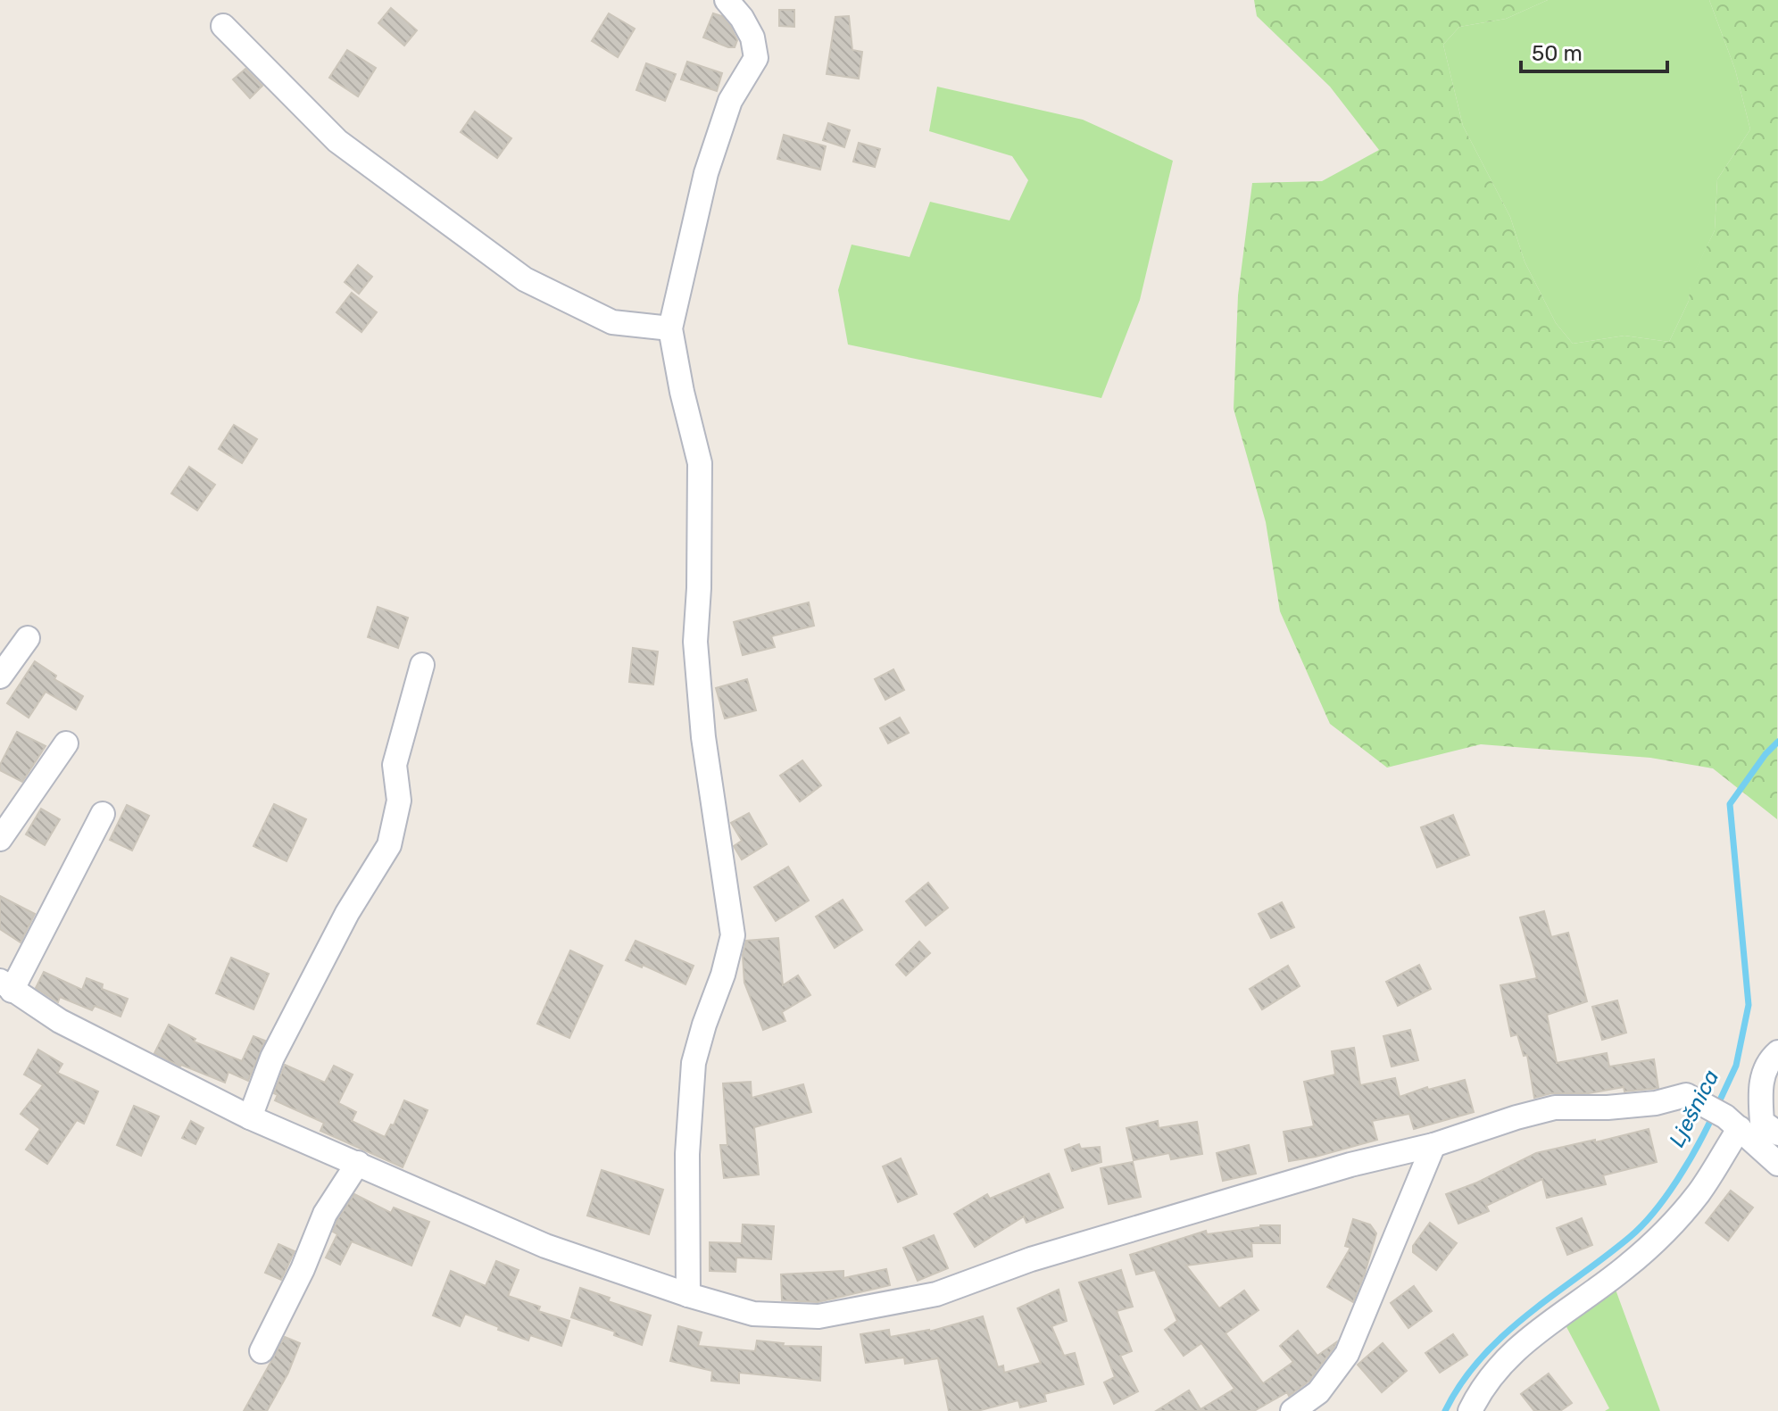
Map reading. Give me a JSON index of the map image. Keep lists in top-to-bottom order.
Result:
{
  "water": ["Lješnica"],
  "scale_bar": "50 m"
}
